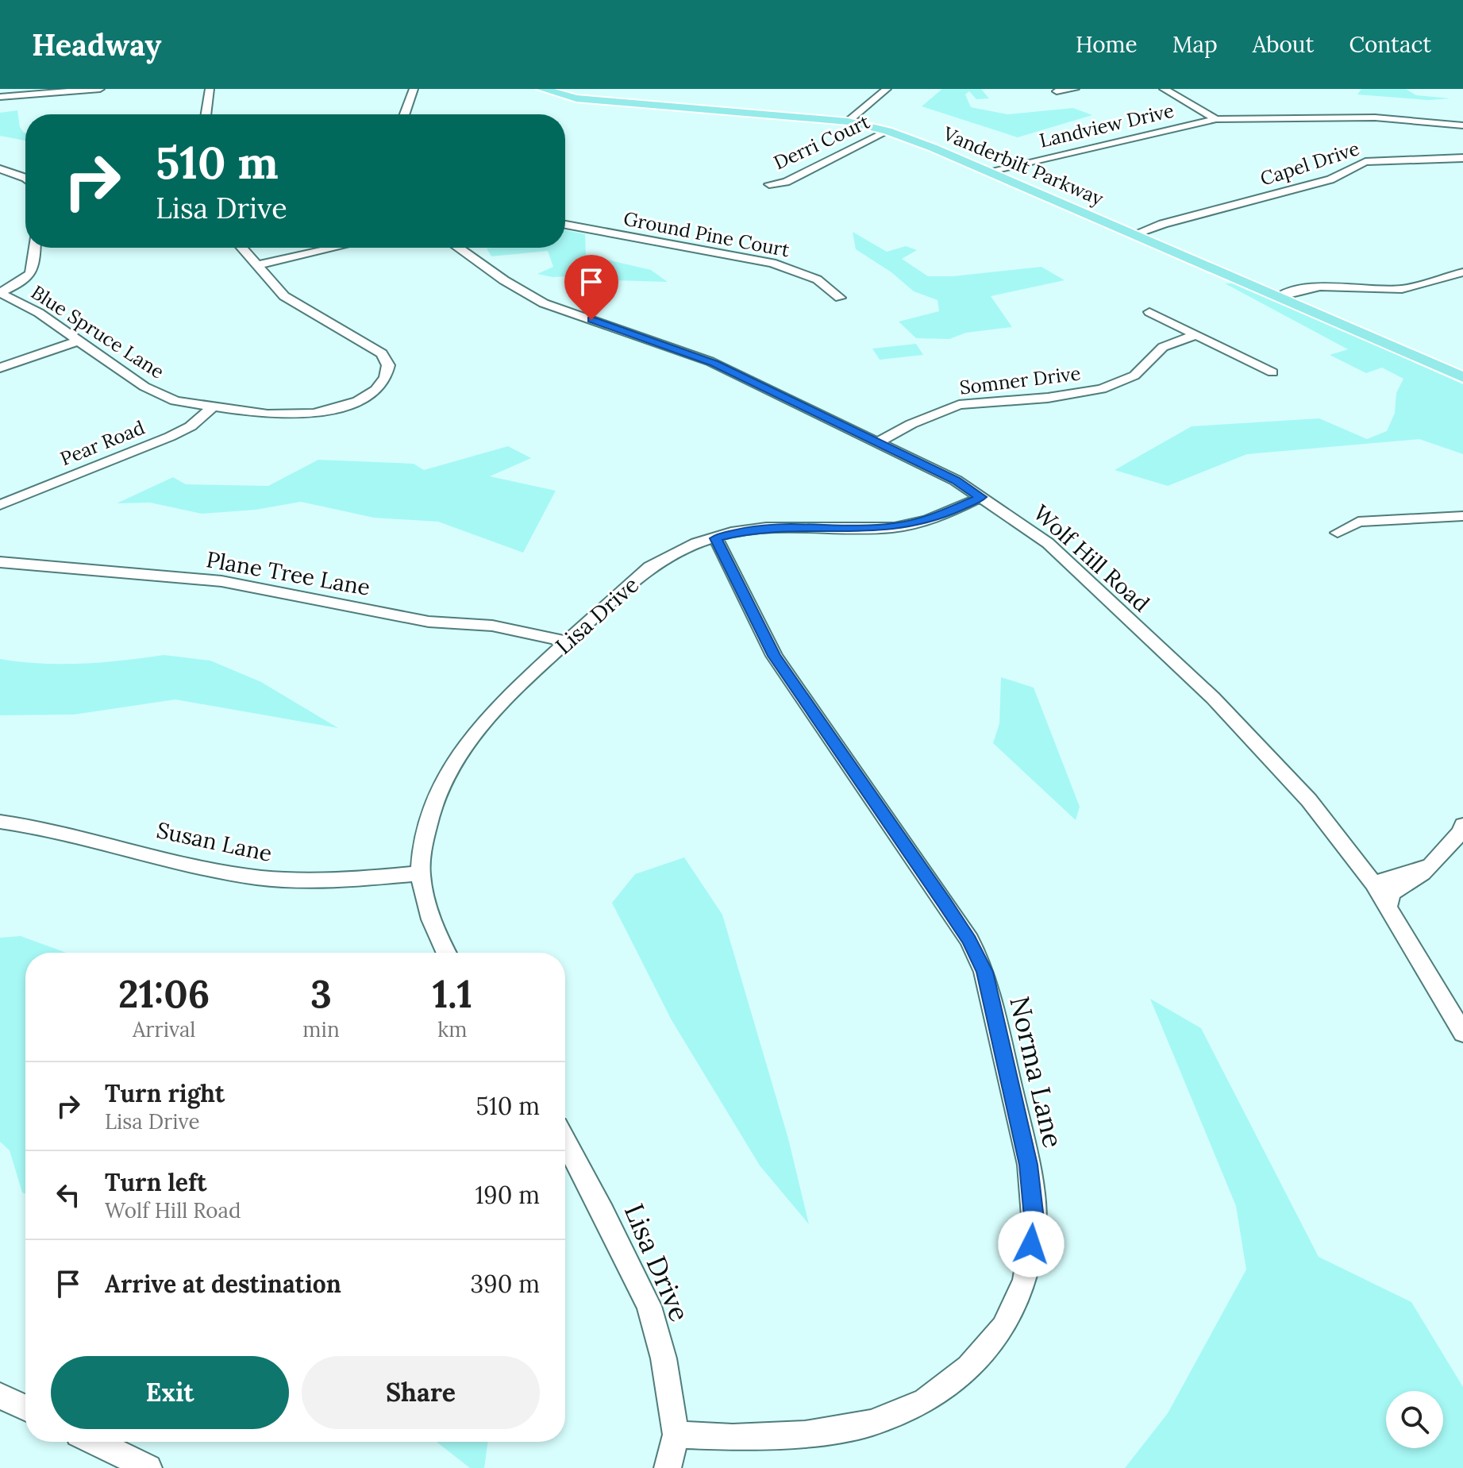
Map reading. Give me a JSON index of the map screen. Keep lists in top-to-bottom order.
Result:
{
  "streets": {
    "main road": ["Vanderbilt Parkway"],
    "street": [
      "Landview Drive",
      "Derri Court",
      "Capel Drive",
      "Ground Pine Court",
      "Blue Spruce Lane",
      "Somner Drive",
      "Pear Road",
      "Wolf Hill Road",
      "Plane Tree Lane",
      "Lisa Drive",
      "Susan Lane",
      "Norma Lane"
    ]
  },
  "crossings": [
    ["Landview Drive", "Vanderbilt Parkway"],
    ["Derri Court", "Vanderbilt Parkway"],
    ["Capel Drive", "Vanderbilt Parkway"],
    ["Blue Spruce Lane", "Pear Road"],
    ["Somner Drive", "Wolf Hill Road"],
    ["Wolf Hill Road", "Lisa Drive"],
    ["Plane Tree Lane", "Lisa Drive"],
    ["Lisa Drive", "Susan Lane"],
    ["Lisa Drive", "Norma Lane"]
  ],
  "page": {
    "header": "Headway",
    "nav": [
      "Home",
      "Map",
      "About",
      "Contact"
    ],
    "turn": ["510 m", "Lisa Drive"],
    "eta": [
      "21:06",
      "Arrival",
      "3",
      "min",
      "1.1",
      "km"
    ],
    "list": [
      {
        "name": "Turn right",
        "note": "Lisa Drive",
        "value": "510 m"
      },
      {
        "name": "Turn left",
        "note": "Wolf Hill Road",
        "value": "190 m"
      },
      {
        "name": "Arrive at destination",
        "value": "390 m"
      }
    ],
    "buttons": ["Exit", "Share"]
  }
}
